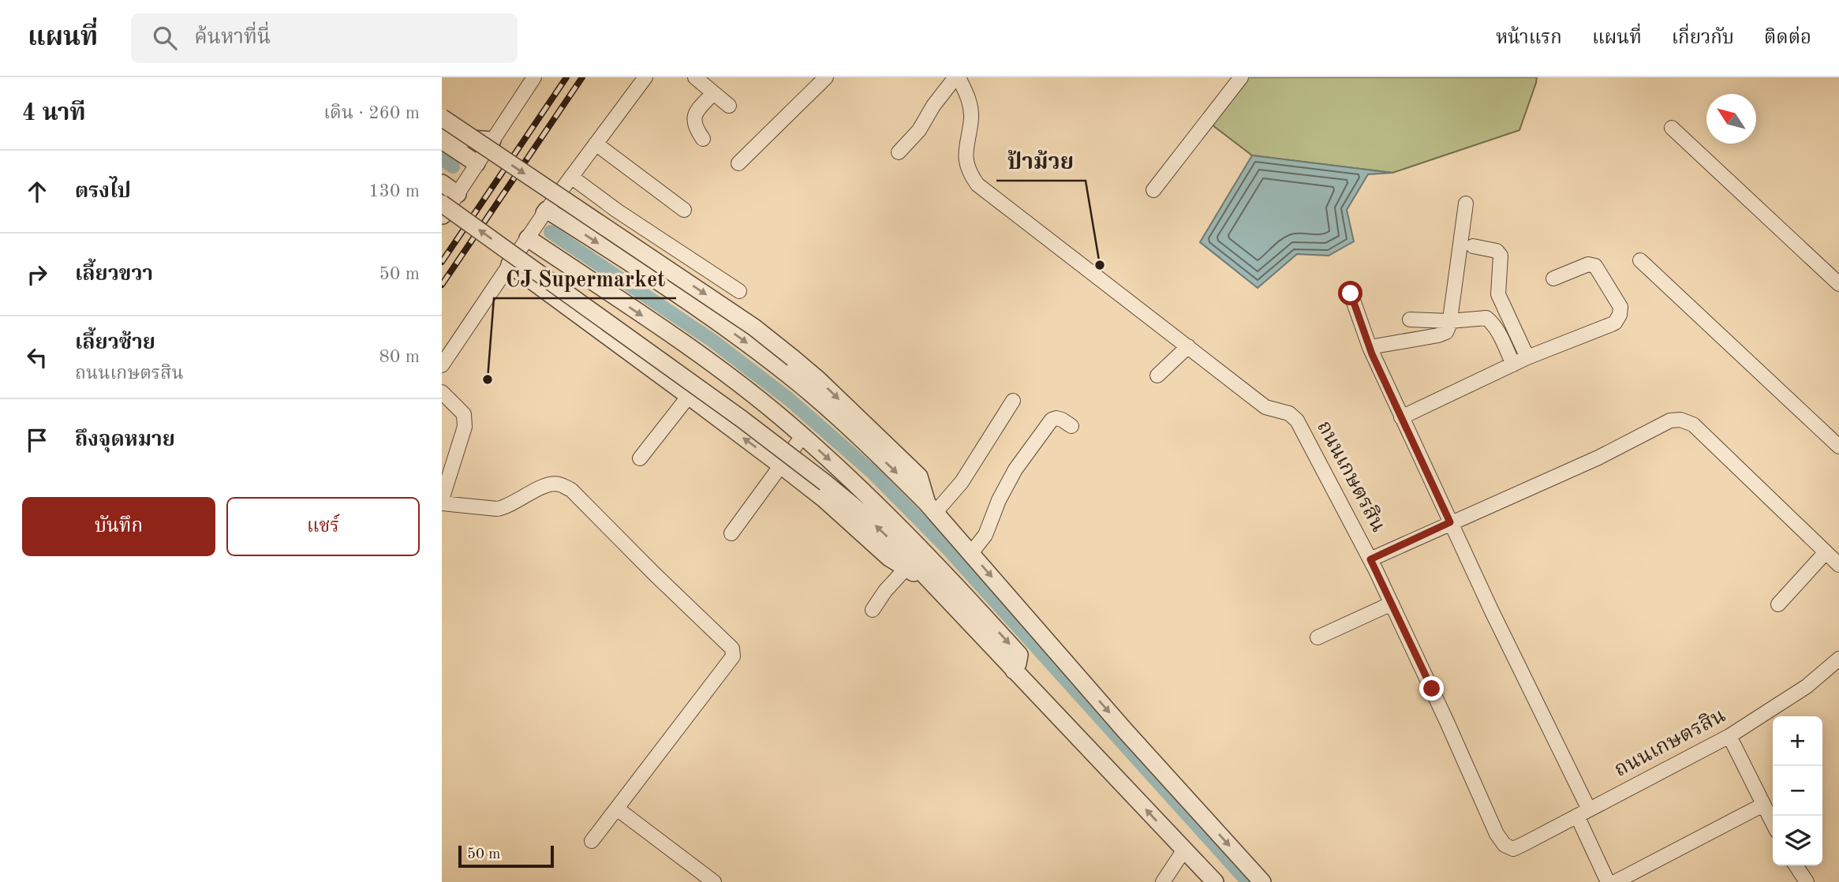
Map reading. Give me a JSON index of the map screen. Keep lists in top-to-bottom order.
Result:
{
  "streets": {
    "street": ["ถนนเกษตรสิน"]
  },
  "places": ["ป้าม้วย", "CJ Supermarket"],
  "scale_bar": "50 m",
  "north": "top left",
  "page": {
    "header": "แผนที่",
    "search": "ค้นหาที่นี่",
    "nav": [
      "หน้าแรก",
      "แผนที่",
      "เกี่ยวกับ",
      "ติดต่อ"
    ],
    "heading": ["4 นาที", "เดิน · 260 m"],
    "list": [
      ["ตรงไป", "130 m"],
      ["เลี้ยวขวา", "50 m"],
      ["เลี้ยวซ้าย", "ถนนเกษตรสิน", "80 m"],
      "ถึงจุดหมาย"
    ],
    "buttons": ["บันทึก", "แชร์"],
    "map_buttons": ["+", "−"],
    "scale": "50 m"
  }
}
